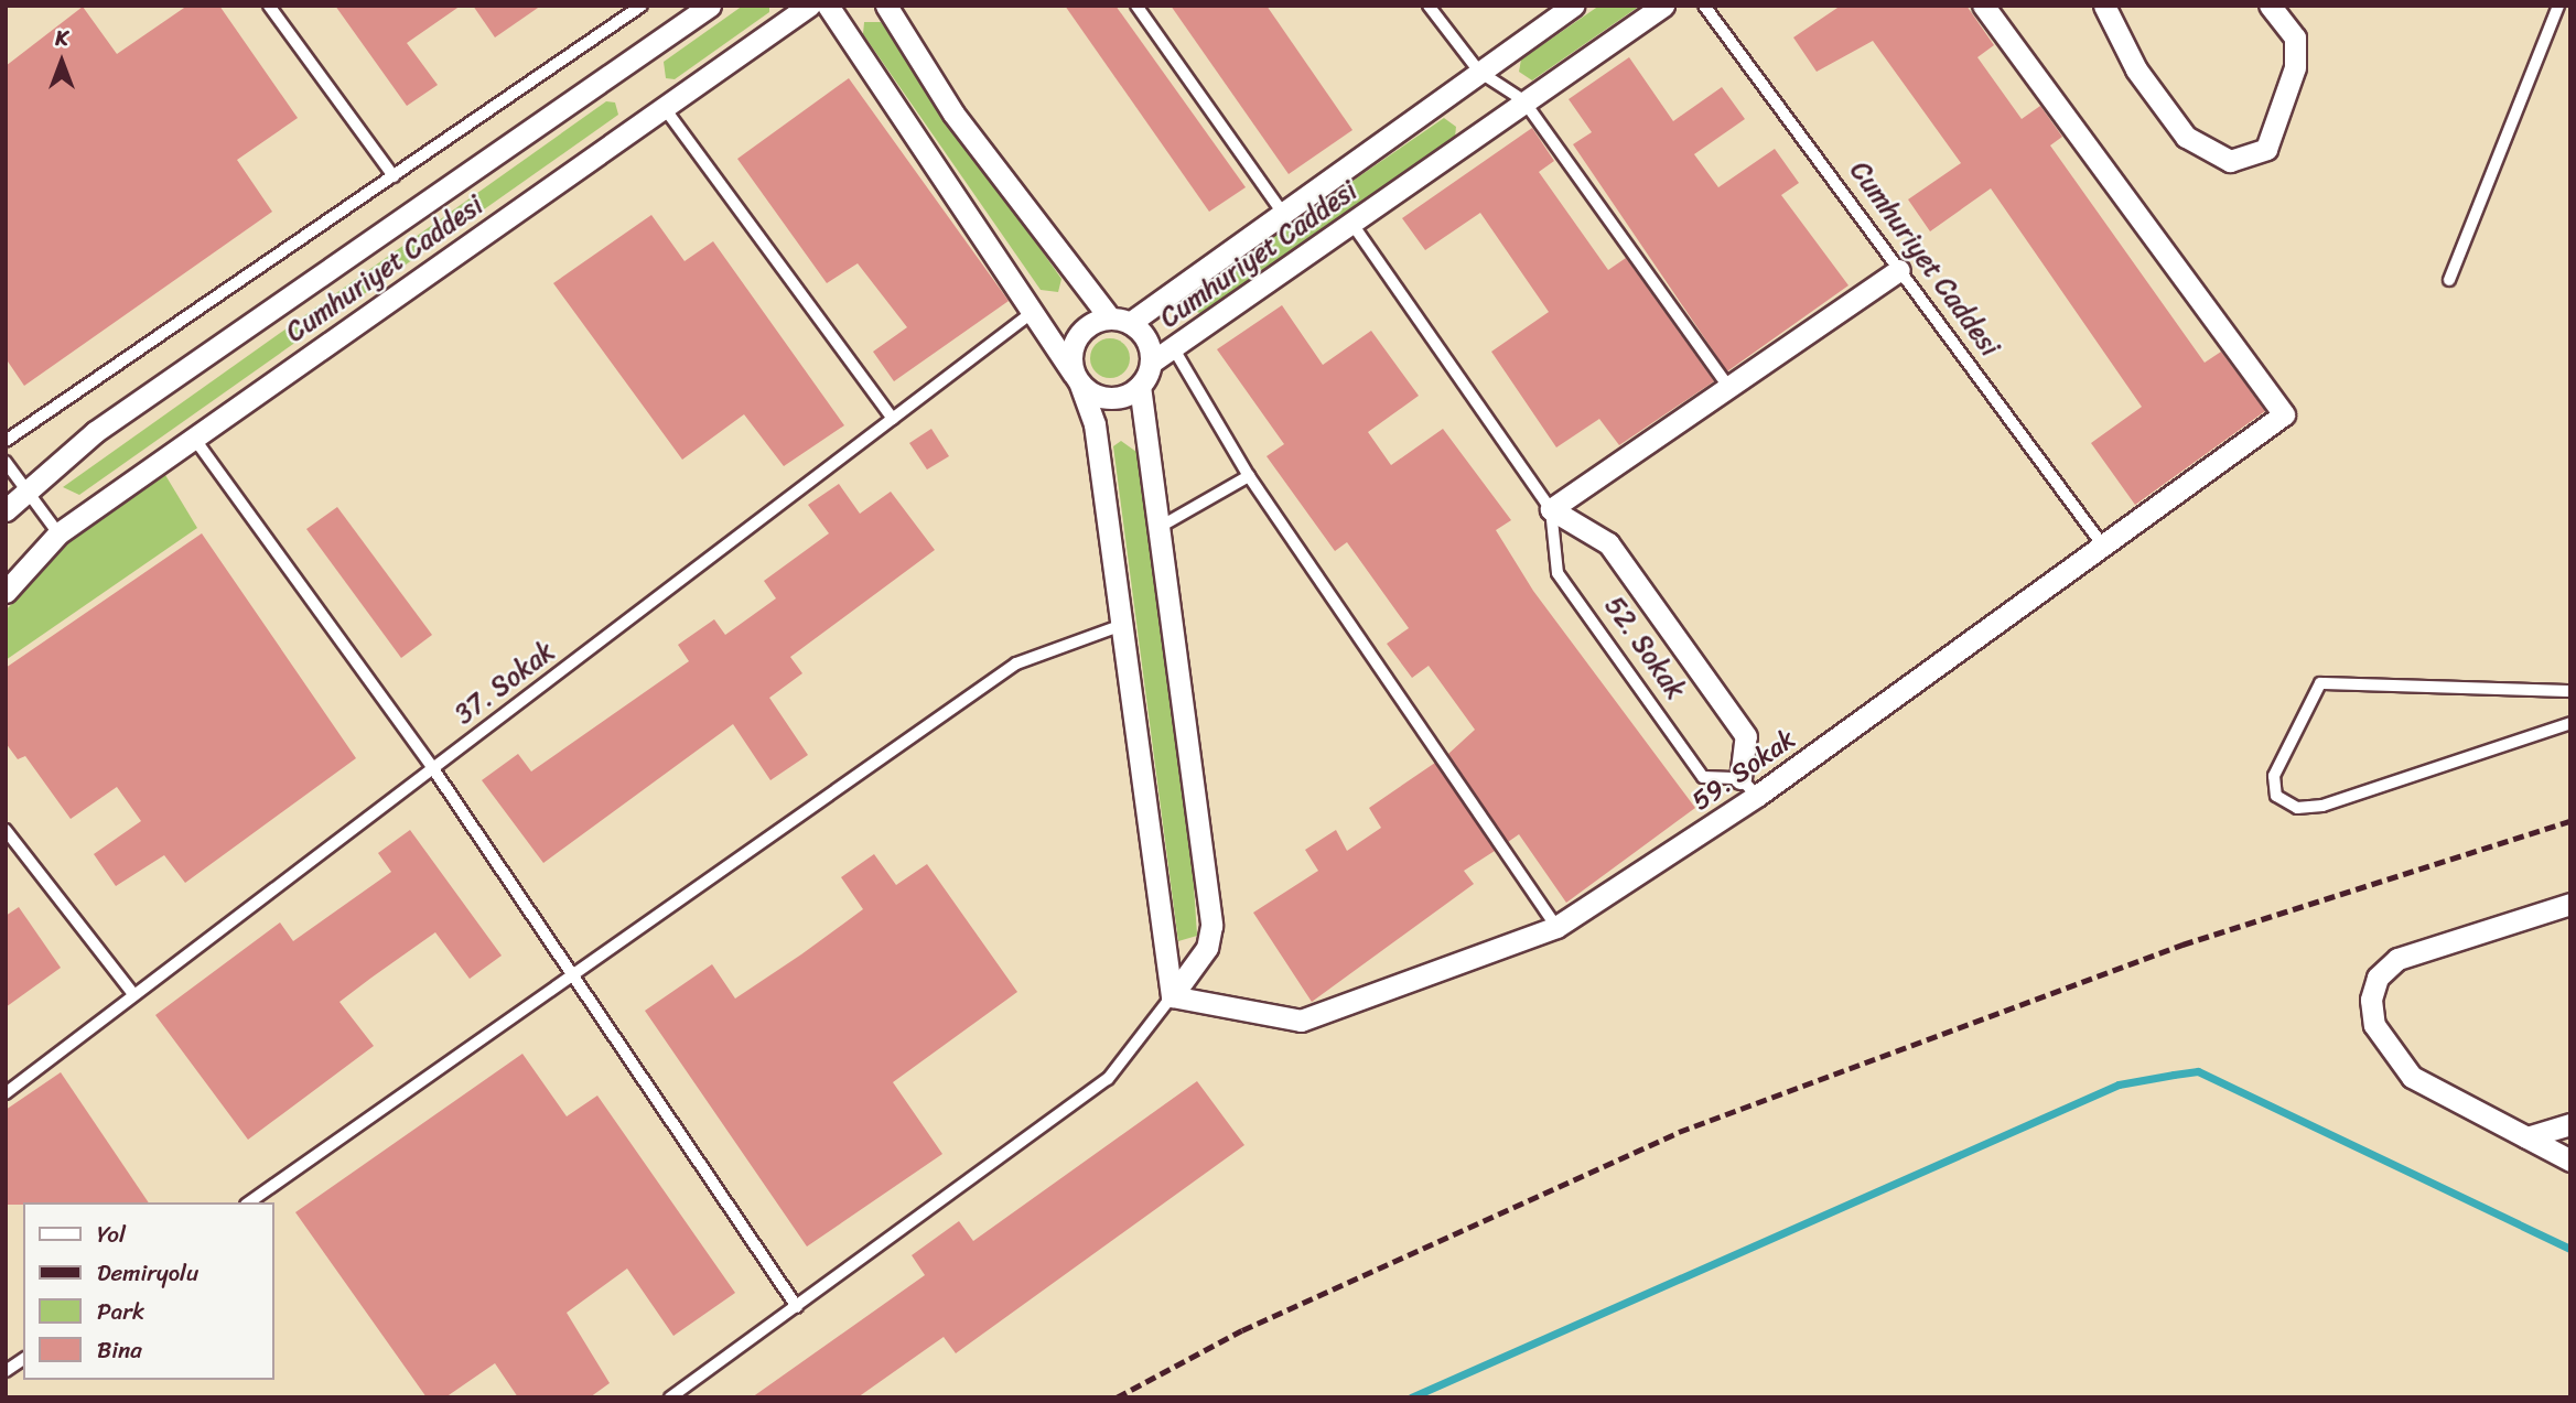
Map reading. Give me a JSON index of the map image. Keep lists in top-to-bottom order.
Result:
{
  "streets": {
    "street": ["Cumhuriyet Caddesi", "52. Sokak", "59. Sokak"],
    "lane": ["37. Sokak"]
  },
  "crossings": [
    ["Cumhuriyet Caddesi", "52. Sokak"],
    ["Cumhuriyet Caddesi", "59. Sokak"]
  ],
  "legend": [
    "Yol",
    "Demiryolu",
    "Park",
    "Bina"
  ],
  "north": "top"
}
